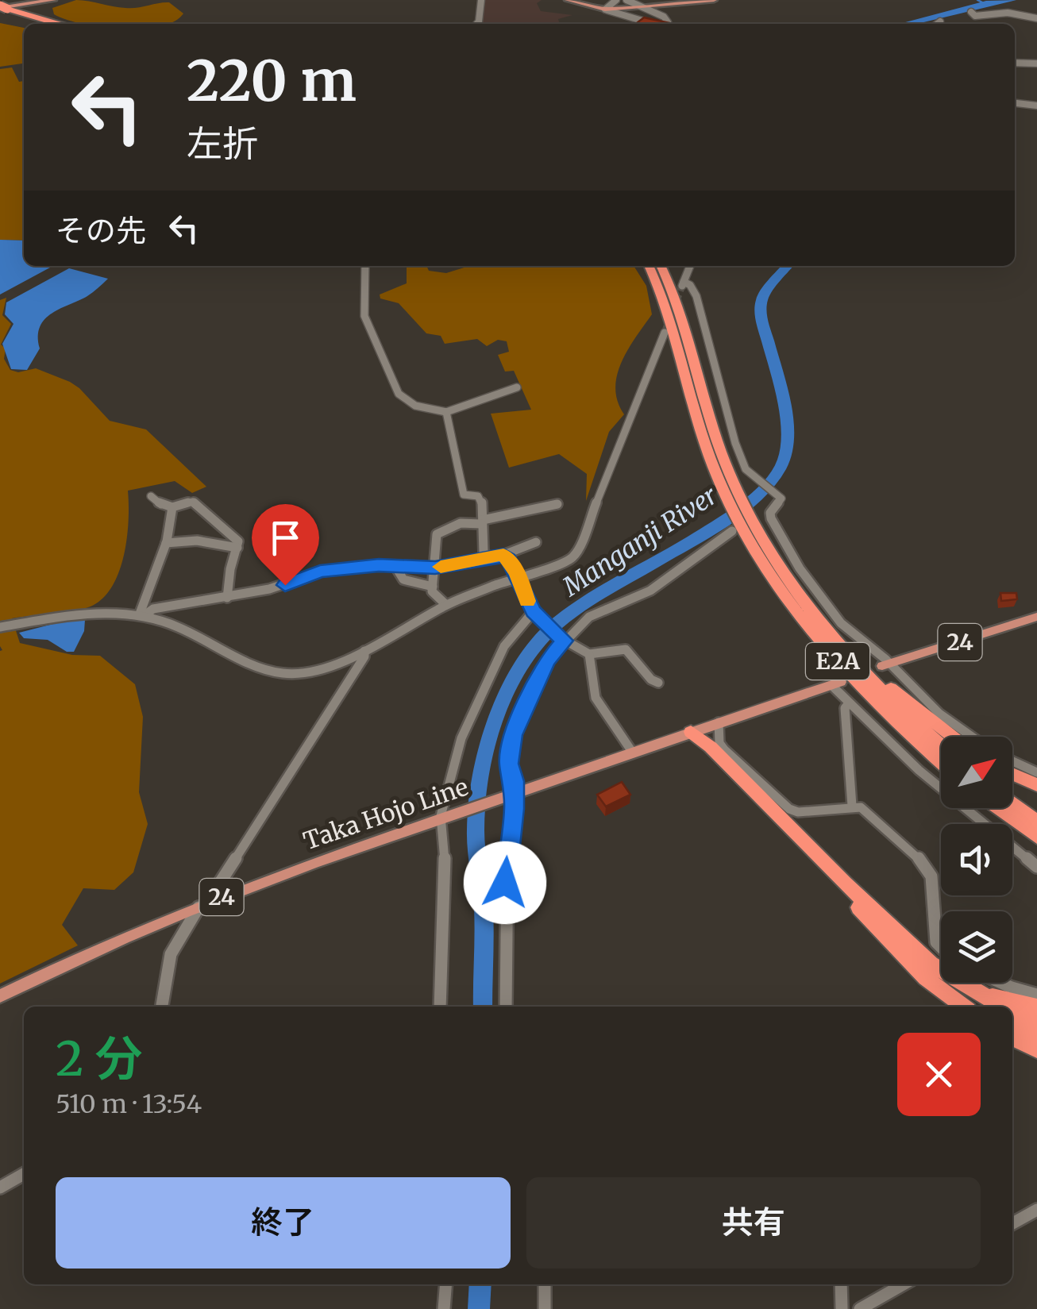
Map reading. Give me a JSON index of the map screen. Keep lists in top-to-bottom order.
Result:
{
  "streets": {
    "highway": ["E2A"],
    "main road": ["24", "Taka Hojo Line"]
  },
  "water": ["Manganji River"],
  "north": "top right",
  "page": {
    "turn": ["220 m", "左折"],
    "then": "その先",
    "heading": ["2 分", "510 m · 13:54"],
    "buttons": ["終了", "共有"]
  }
}
